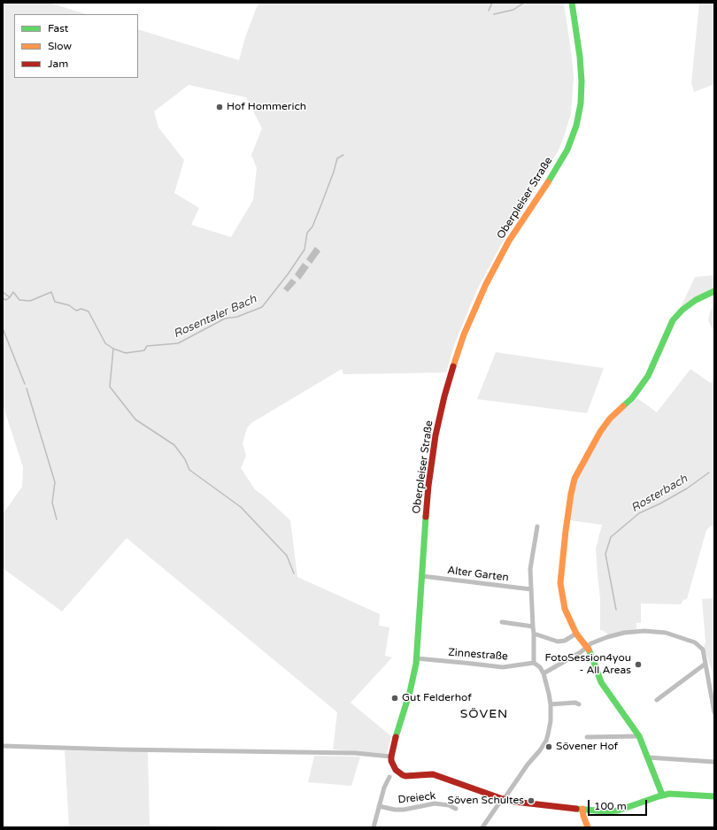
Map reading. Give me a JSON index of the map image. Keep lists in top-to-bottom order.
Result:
{
  "streets": {
    "main road": ["Oberpleiser Straße"],
    "street": ["Alter Garten", "Zinnestraße", "Dreieck"]
  },
  "crossings": [
    ["Oberpleiser Straße", "Alter Garten"],
    ["Oberpleiser Straße", "Zinnestraße"]
  ],
  "districts": ["SÖVEN"],
  "water": ["Rosentaler Bach", "Rosterbach"],
  "places": [
    "Hof Hommerich",
    "FotoSession4you - All Areas",
    "Gut Felderhof",
    "Sövener Hof",
    "Söven Schultes"
  ],
  "legend": ["Fast", "Slow", "Jam"],
  "scale_bar": "100 m"
}
